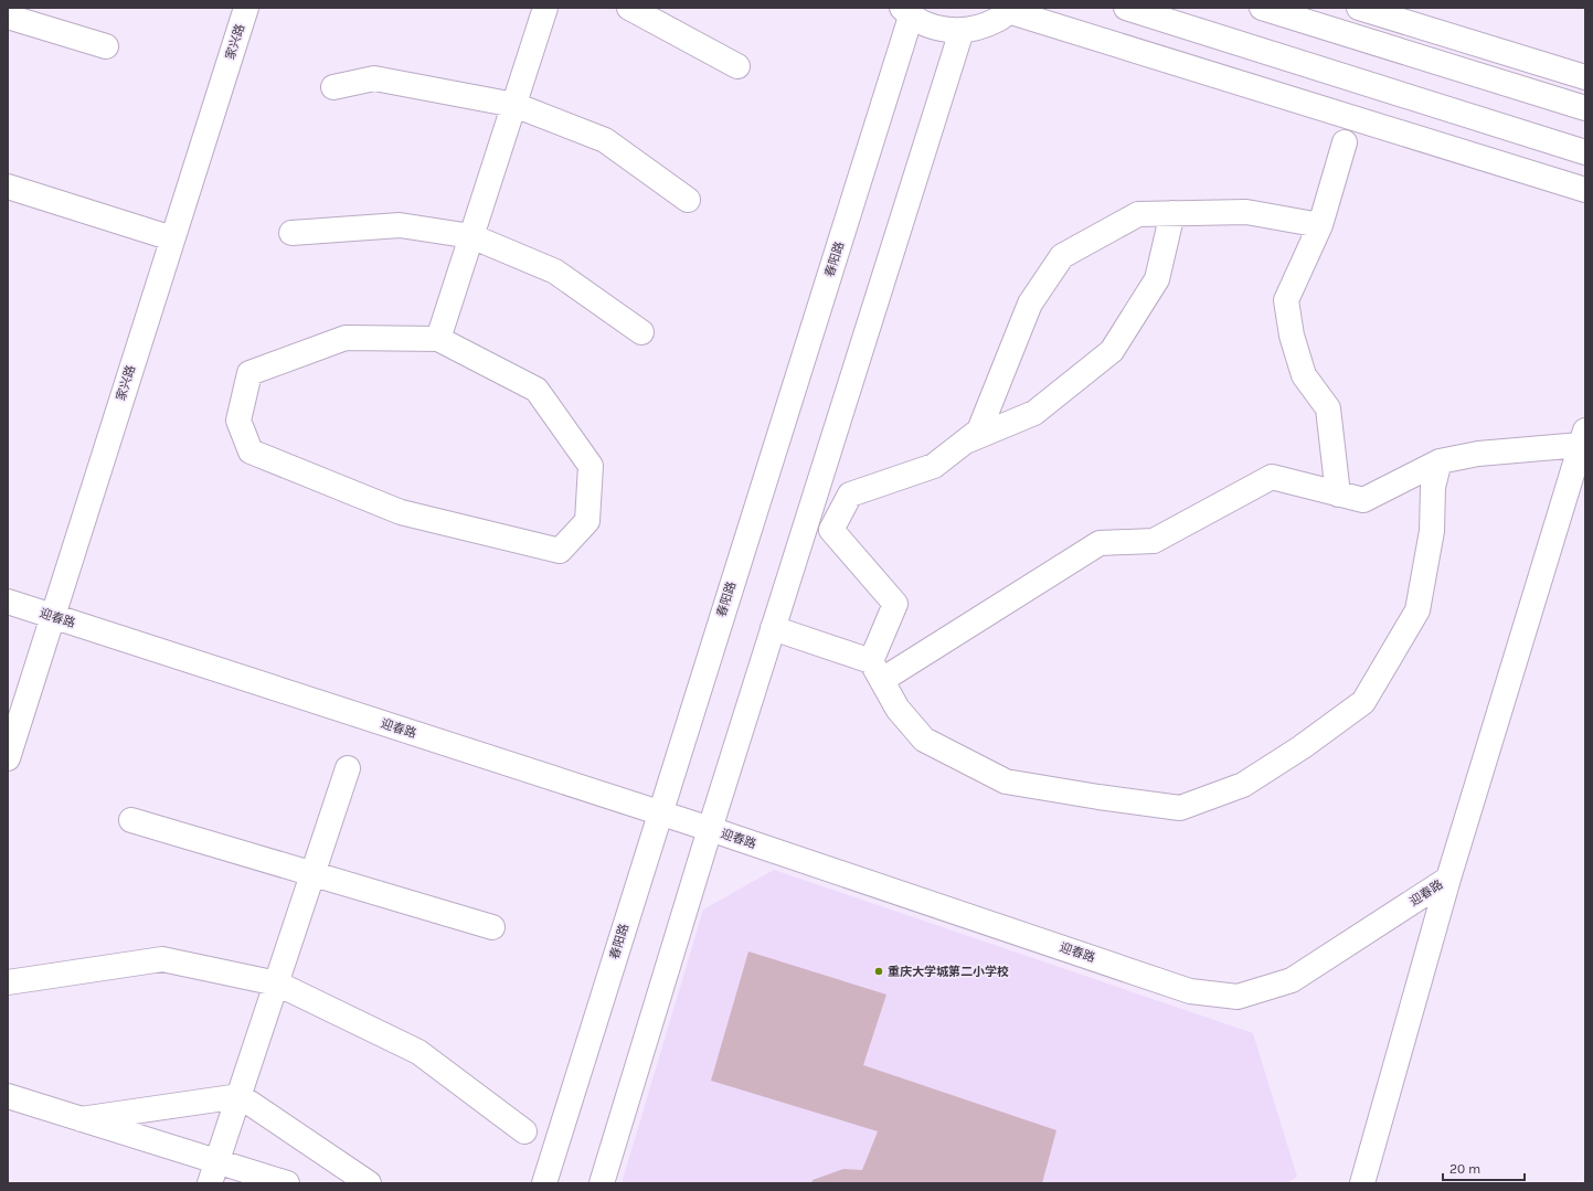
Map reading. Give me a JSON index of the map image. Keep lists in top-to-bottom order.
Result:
{
  "streets": {
    "street": ["家兴路", "春阳路", "迎春路"]
  },
  "crossings": [
    ["家兴路", "迎春路"],
    ["春阳路", "迎春路"]
  ],
  "places": ["重庆大学城第二小学校"],
  "scale_bar": "20 m"
}
